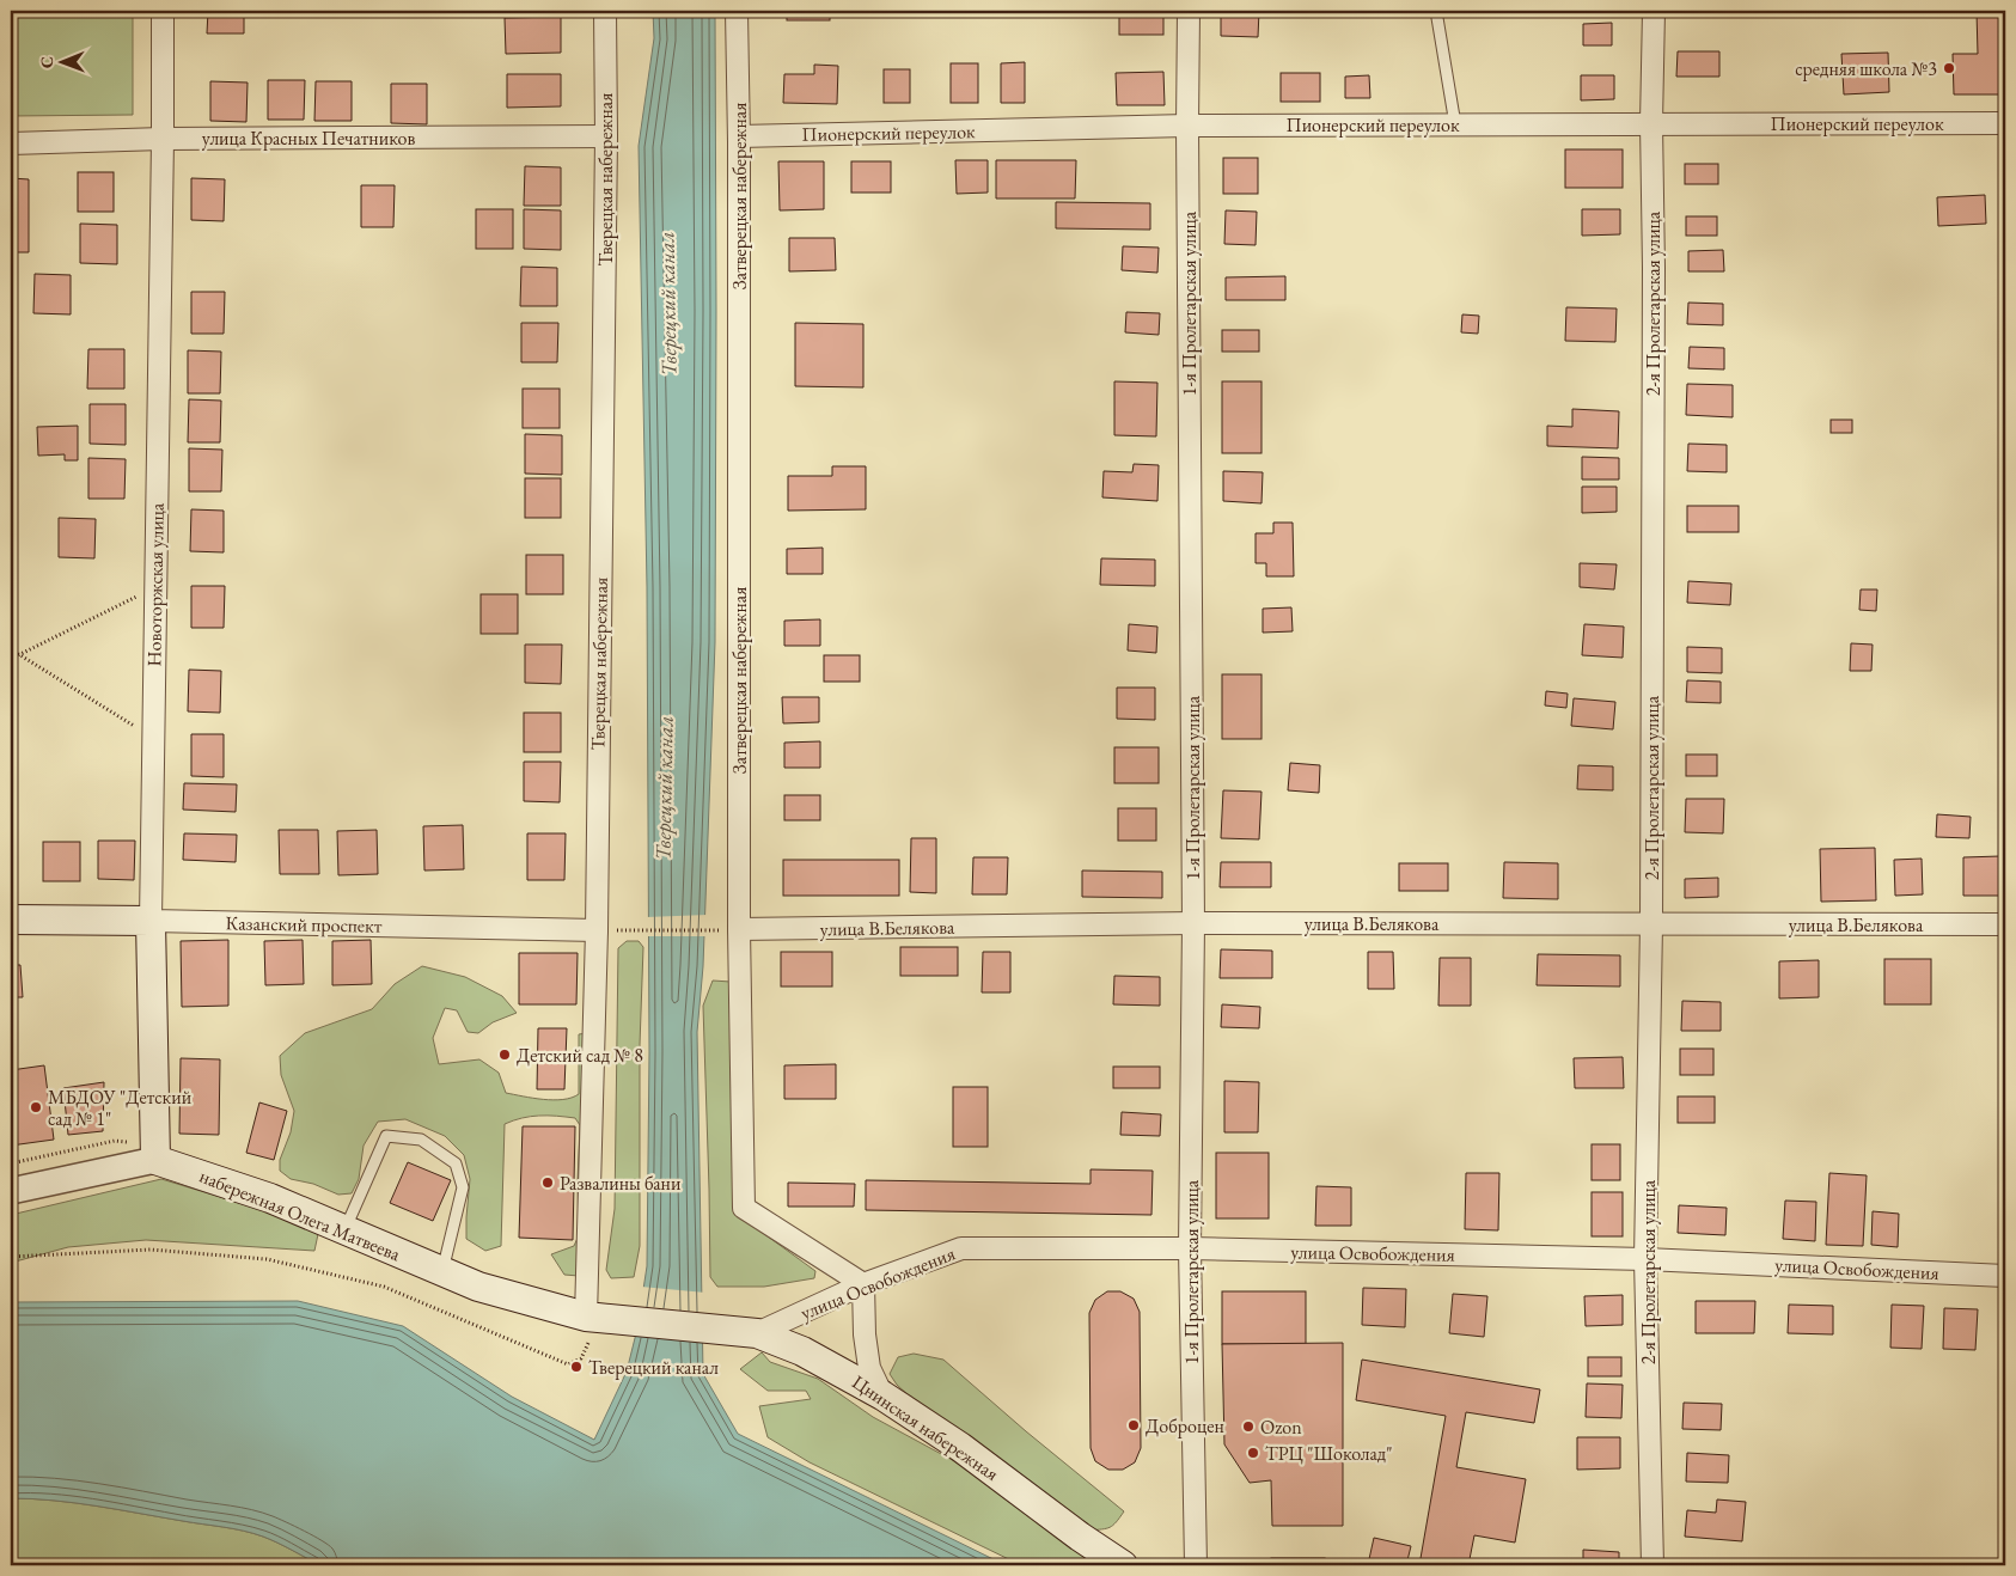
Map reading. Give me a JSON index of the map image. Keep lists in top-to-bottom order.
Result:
{
  "streets": {
    "main road": [
      "Новоторжская улица",
      "Казанский проспект",
      "набережная Олега Матвеева",
      "Цнинская набережная"
    ],
    "street": [
      "Пионерский переулок",
      "улица Красных Печатников",
      "Тверецкая набережная",
      "Затверецкая набережная",
      "1-я Пролетарская улица",
      "2-я Пролетарская улица",
      "улица В.Белякова",
      "улица Освобождения"
    ]
  },
  "crossings": [
    ["Пионерский переулок", "Затверецкая набережная"],
    ["Пионерский переулок", "1-я Пролетарская улица"],
    ["Пионерский переулок", "2-я Пролетарская улица"],
    ["улица Красных Печатников", "Тверецкая набережная"],
    ["улица Красных Печатников", "Новоторжская улица"],
    ["Тверецкая набережная", "Казанский проспект"],
    ["Тверецкая набережная", "набережная Олега Матвеева"],
    ["Затверецкая набережная", "улица В.Белякова"],
    ["Затверецкая набережная", "улица Освобождения"],
    ["1-я Пролетарская улица", "улица В.Белякова"],
    ["1-я Пролетарская улица", "улица Освобождения"],
    ["2-я Пролетарская улица", "улица В.Белякова"],
    ["2-я Пролетарская улица", "улица Освобождения"],
    ["Новоторжская улица", "Казанский проспект"],
    ["Новоторжская улица", "набережная Олега Матвеева"],
    ["набережная Олега Матвеева", "Цнинская набережная"],
    ["улица Освобождения", "Цнинская набережная"]
  ],
  "water": ["Тверецкий канал"],
  "places": [
    "средняя школа №3",
    "Детский сад № 8",
    "МБДОУ \"Детский сад № 1\"",
    "Развалины бани",
    "Тверецкий канал",
    "Доброцен",
    "Ozon",
    "ТРЦ \"Шоколад\""
  ],
  "north": "left"
}
